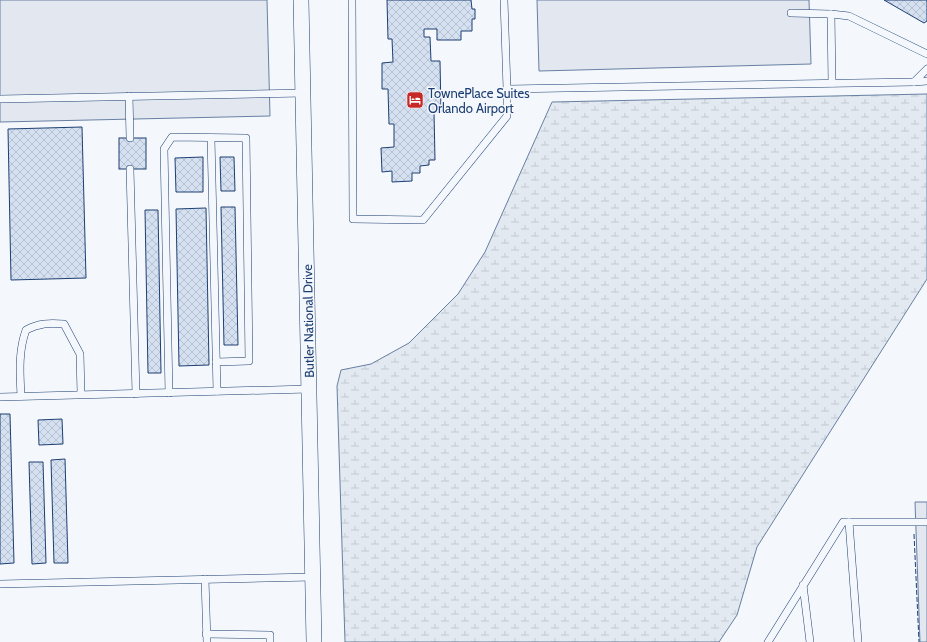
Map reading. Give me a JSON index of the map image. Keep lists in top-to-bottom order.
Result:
{
  "streets": {
    "street": ["Butler National Drive"]
  },
  "places": {
    "hotel": ["TownePlace Suites Orlando Airport"]
  }
}
